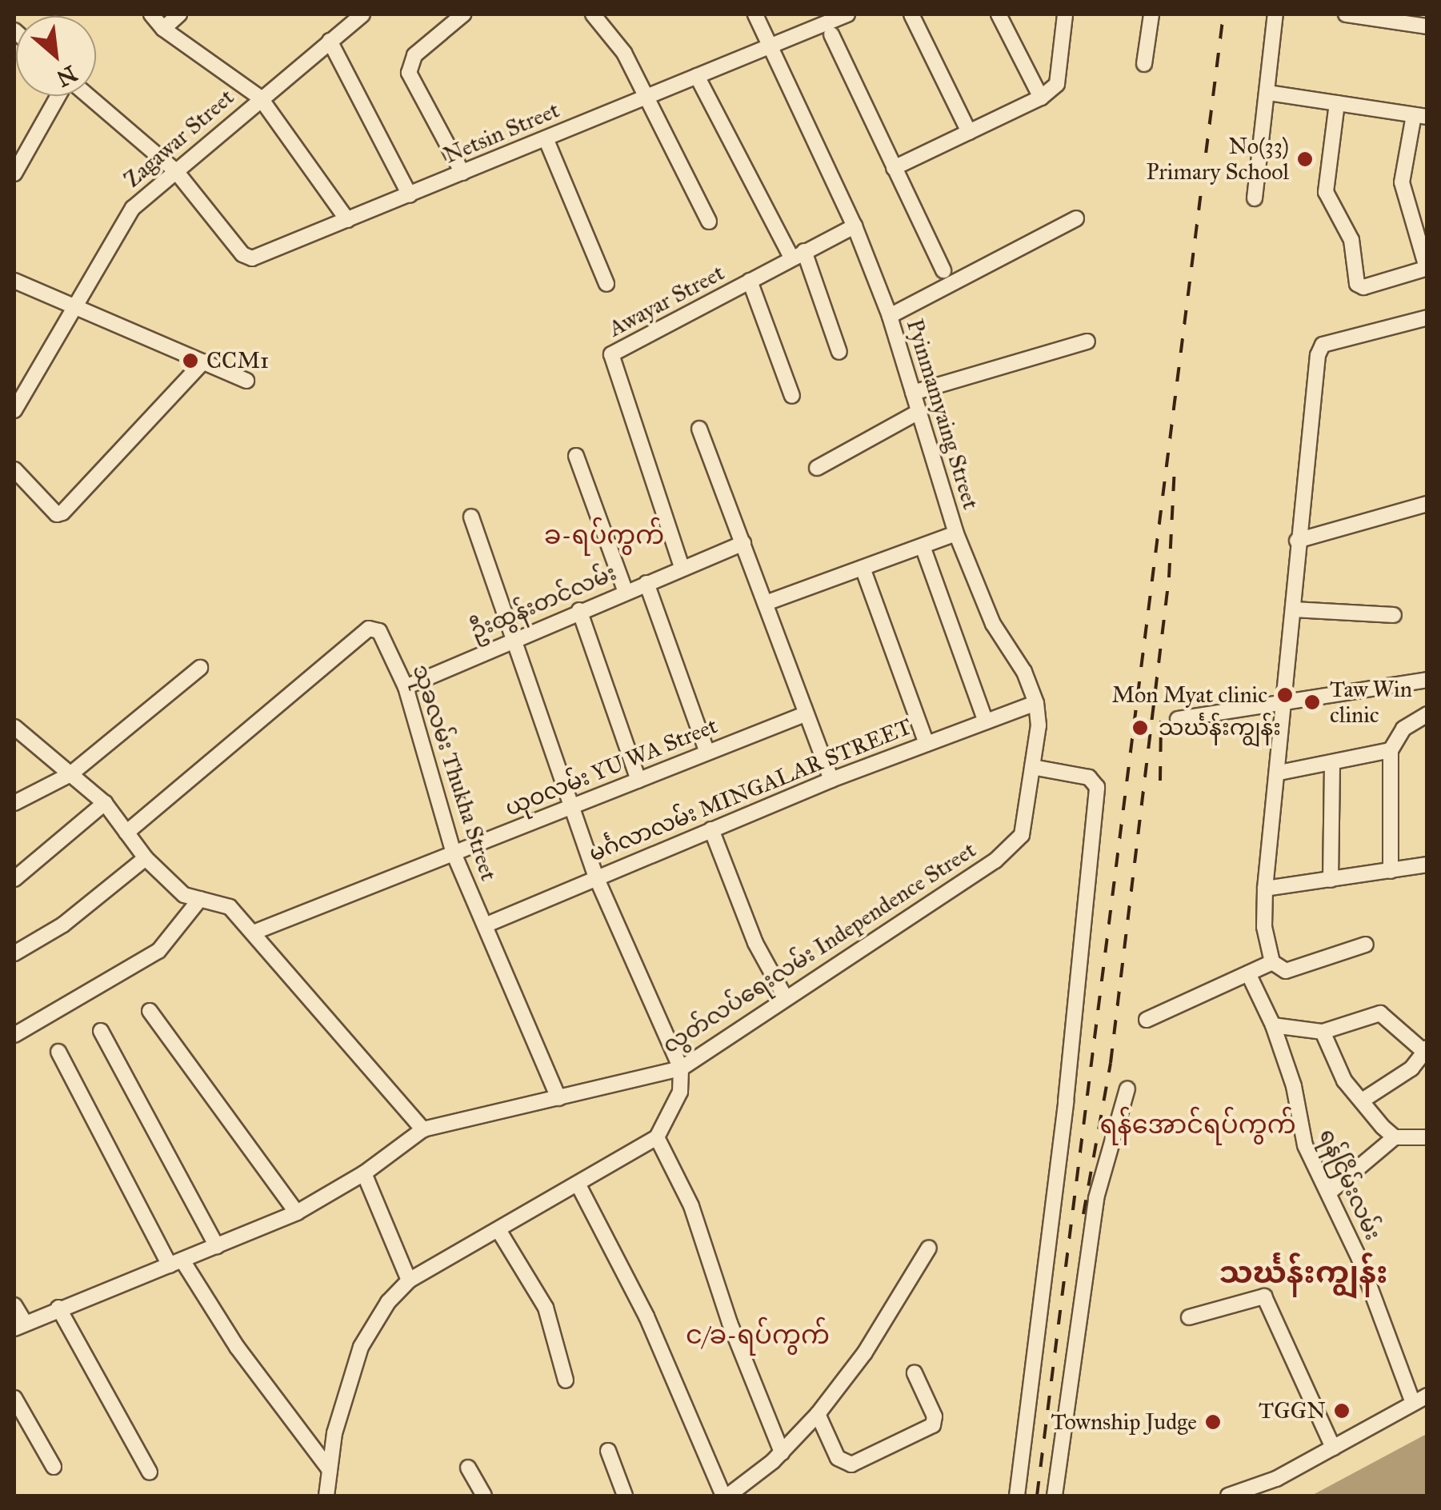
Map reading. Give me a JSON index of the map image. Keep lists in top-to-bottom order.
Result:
{
  "streets": {
    "street": [
      "Netsin Street",
      "Zagawar Street",
      "Awayar Street",
      "Pyinmamyaing Street",
      "ဦးထွန်းတင်လမ်း",
      "ယုဝလမ်း YU WA Street",
      "သုခလမ်း Thukha Street",
      "မင်္ဂလာလမ်း MINGALAR STREET",
      "လွတ်လပ်ရေးလမ်း Independence Street",
      "ရန်ငြိမ်းလမ်း"
    ]
  },
  "crossings": [
    ["Netsin Street", "Zagawar Street"],
    ["Netsin Street", "Pyinmamyaing Street"],
    ["Awayar Street", "Pyinmamyaing Street"],
    ["Awayar Street", "ဦးထွန်းတင်လမ်း"],
    ["Pyinmamyaing Street", "မင်္ဂလာလမ်း MINGALAR STREET"],
    ["Pyinmamyaing Street", "လွတ်လပ်ရေးလမ်း Independence Street"],
    ["ဦးထွန်းတင်လမ်း", "သုခလမ်း Thukha Street"],
    ["ယုဝလမ်း YU WA Street", "သုခလမ်း Thukha Street"],
    ["သုခလမ်း Thukha Street", "မင်္ဂလာလမ်း MINGALAR STREET"],
    ["သုခလမ်း Thukha Street", "လွတ်လပ်ရေးလမ်း Independence Street"]
  ],
  "districts": [
    "ခ-ရပ်ကွက်",
    "ရန်အောင်ရပ်ကွက်",
    "သင်္ဃန်းကျွန်း",
    "င/ခ-ရပ်ကွက်"
  ],
  "places": [
    "No(33) Primary School",
    "CCM1",
    "Mon Myat clinic",
    "Taw Win clinic",
    "သင်္ဃန်းကျွန်း",
    "TGGN",
    "Township Judge"
  ],
  "north": "bottom right"
}
